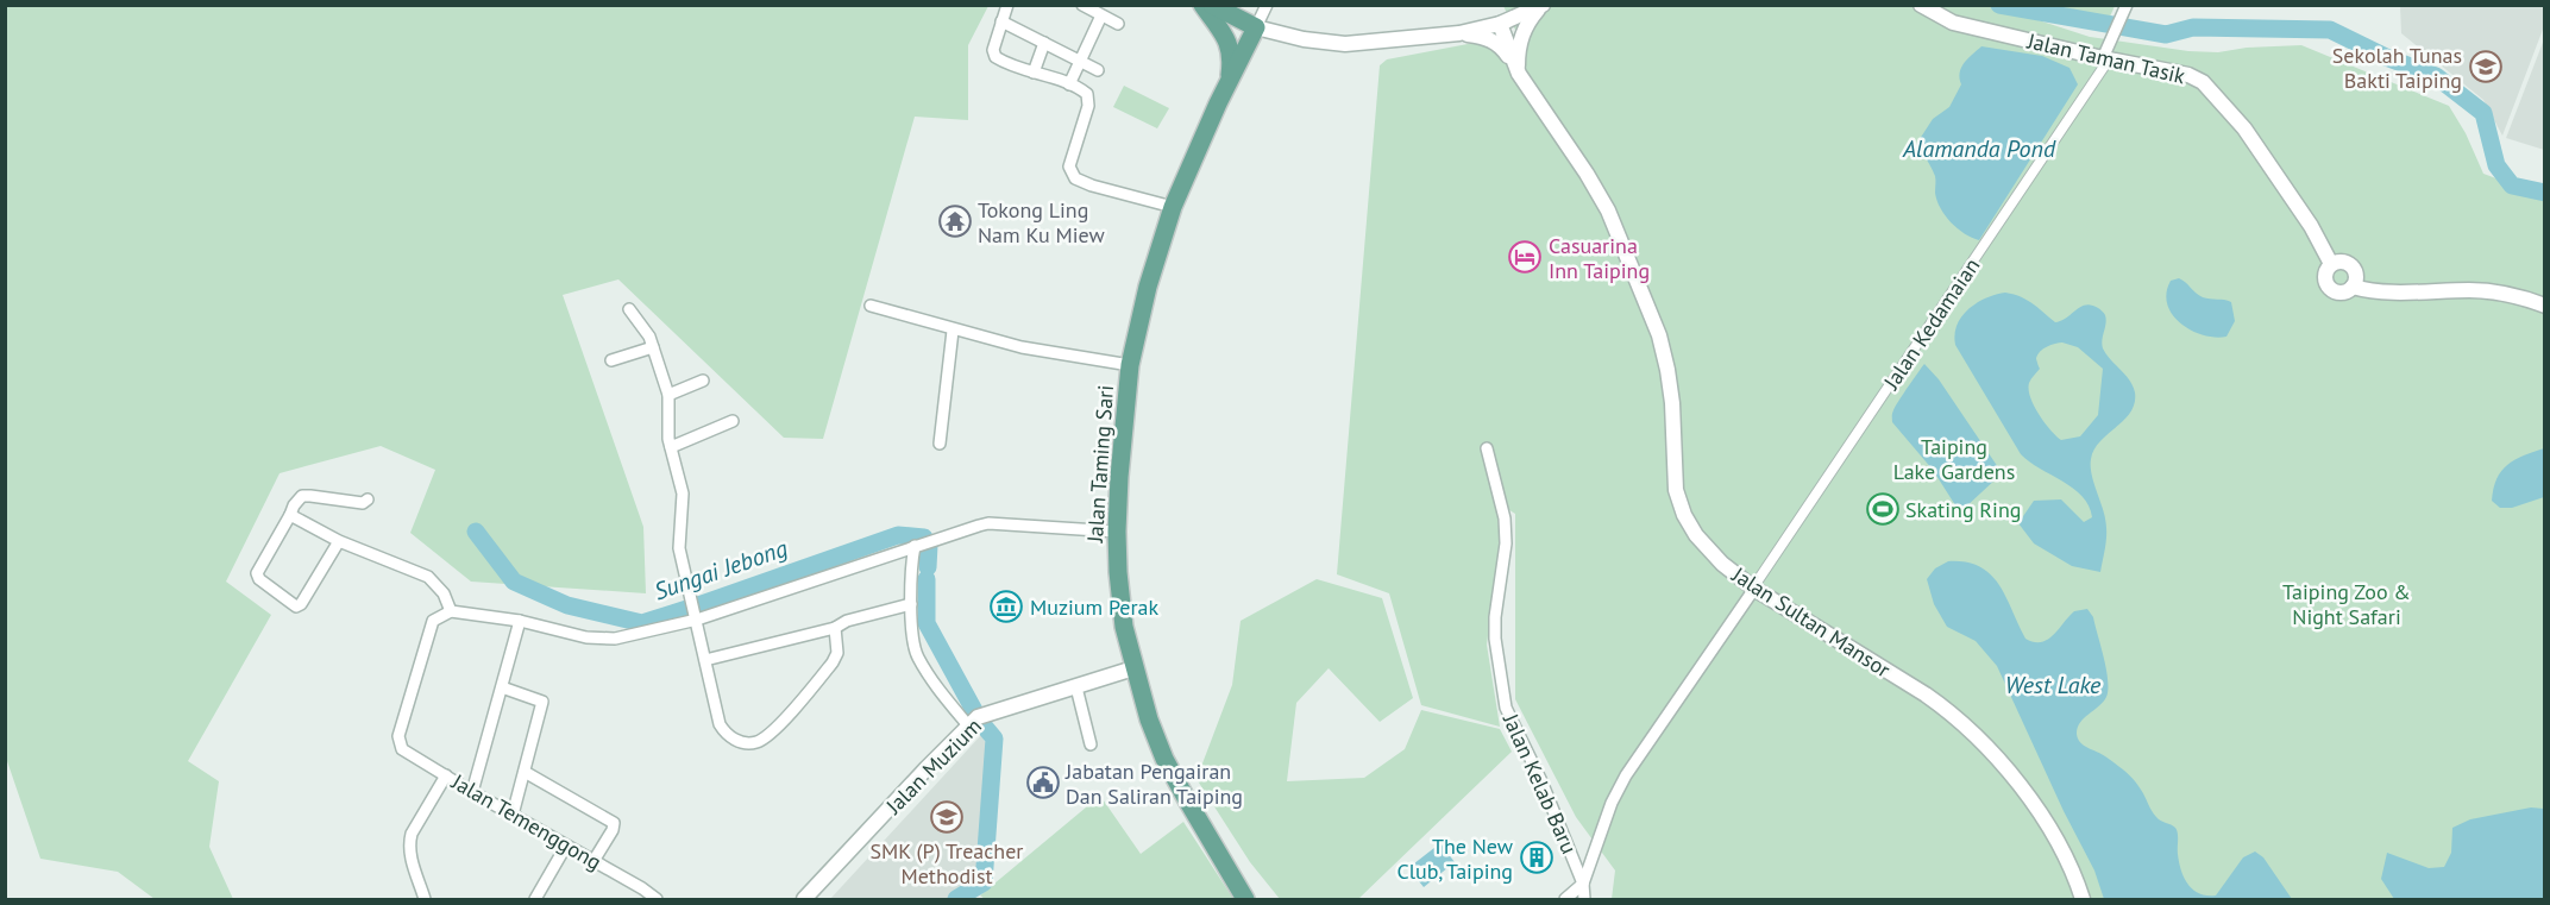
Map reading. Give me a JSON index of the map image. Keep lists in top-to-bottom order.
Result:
{
  "streets": {
    "main road": ["Jalan Taming Sari"],
    "street": [
      "Jalan Taman Tasik",
      "Jalan Kedamaian",
      "Jalan Sultan Mansor",
      "Jalan Muzium",
      "Jalan Kelab Baru",
      "Jalan Temenggong"
    ]
  },
  "crossings": [
    ["Jalan Taman Tasik", "Jalan Kedamaian"],
    ["Jalan Kedamaian", "Jalan Sultan Mansor"],
    ["Jalan Kedamaian", "Jalan Kelab Baru"],
    ["Jalan Taming Sari", "Jalan Muzium"]
  ],
  "water": ["Alamanda Pond", "Sungai Jebong", "West Lake"],
  "parks": ["Taiping Lake Gardens", "Taiping Zoo & Night Safari"],
  "places": {
    "school or university": ["Sekolah Tunas Bakti Taiping", "SMK (P) Treacher Methodist"],
    "temple": ["Tokong Ling Nam Ku Miew"],
    "hotel": ["Casuarina Inn Taiping"],
    "sports": ["Skating Ring"],
    "museum": ["Muzium Perak"],
    "public building": ["Jabatan Pengairan Dan Saliran Taiping"],
    "building": ["The New Club, Taiping"]
  }
}
